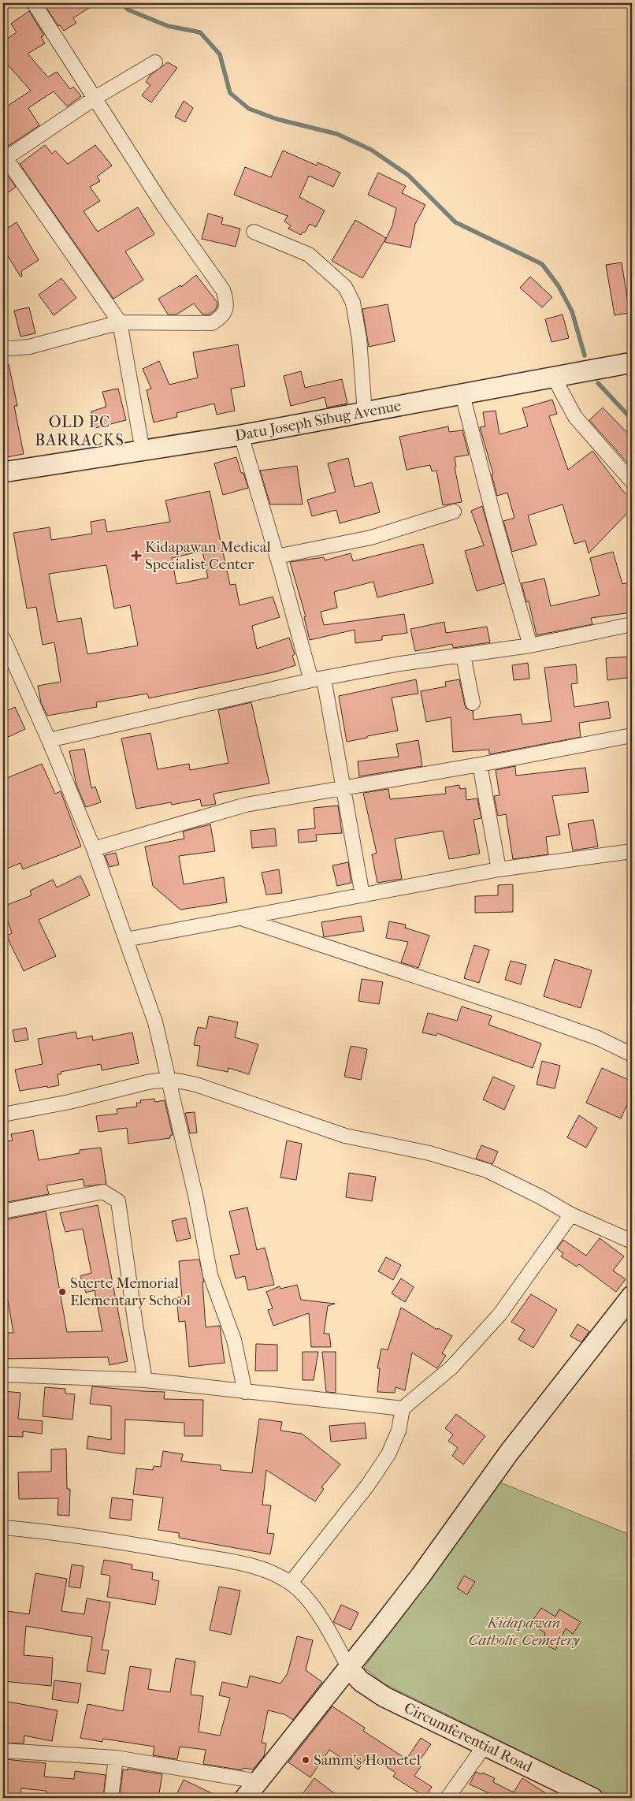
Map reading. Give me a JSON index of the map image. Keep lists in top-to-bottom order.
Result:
{
  "streets": {
    "street": ["Datu Joseph Sibug Avenue", "Circumferential Road"]
  },
  "districts": ["OLD PC BARRACKS"],
  "parks": ["Kidapawan Catholic Cemetery"],
  "places": {
    "health": ["Kidapawan Medical Specialist Center"],
    "other": ["Suerte Memorial Elementary School", "Samm's Hometel"]
  }
}
